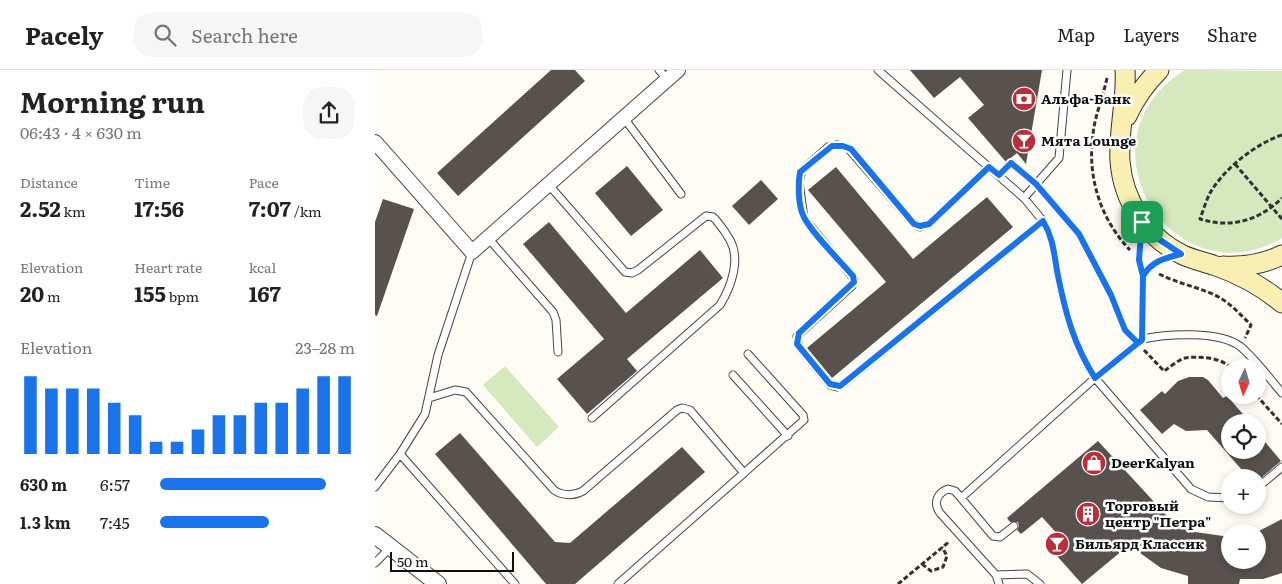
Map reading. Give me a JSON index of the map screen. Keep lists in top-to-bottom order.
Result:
{
  "places": {
    "bank": ["Альфа-Банк"],
    "bar": ["Мята Lounge", "Бильярд Классик"],
    "shop": ["DeerKalyan"],
    "building": ["Торговый центр \"Петра\""]
  },
  "scale_bar": "50 m",
  "north": "bottom",
  "page": {
    "header": "Pacely",
    "search": "Search here",
    "nav": ["Map", "Layers", "Share"],
    "heading": ["Morning run", "06:43 · 4 × 630 m"],
    "stats": [
      ["Distance", "2.52 km"],
      ["Time", "17:56"],
      ["Pace", "7:07 /km"],
      ["Elevation", "20 m"],
      ["Heart rate", "155 bpm"],
      ["kcal", "167"]
    ],
    "chart": ["Elevation", "23–28 m"],
    "map_buttons": ["+", "−"],
    "list": [
      {
        "name": "630 m",
        "note": "6:57"
      },
      {
        "name": "1.3 km",
        "note": "7:45"
      }
    ],
    "scale": "50 m"
  }
}
